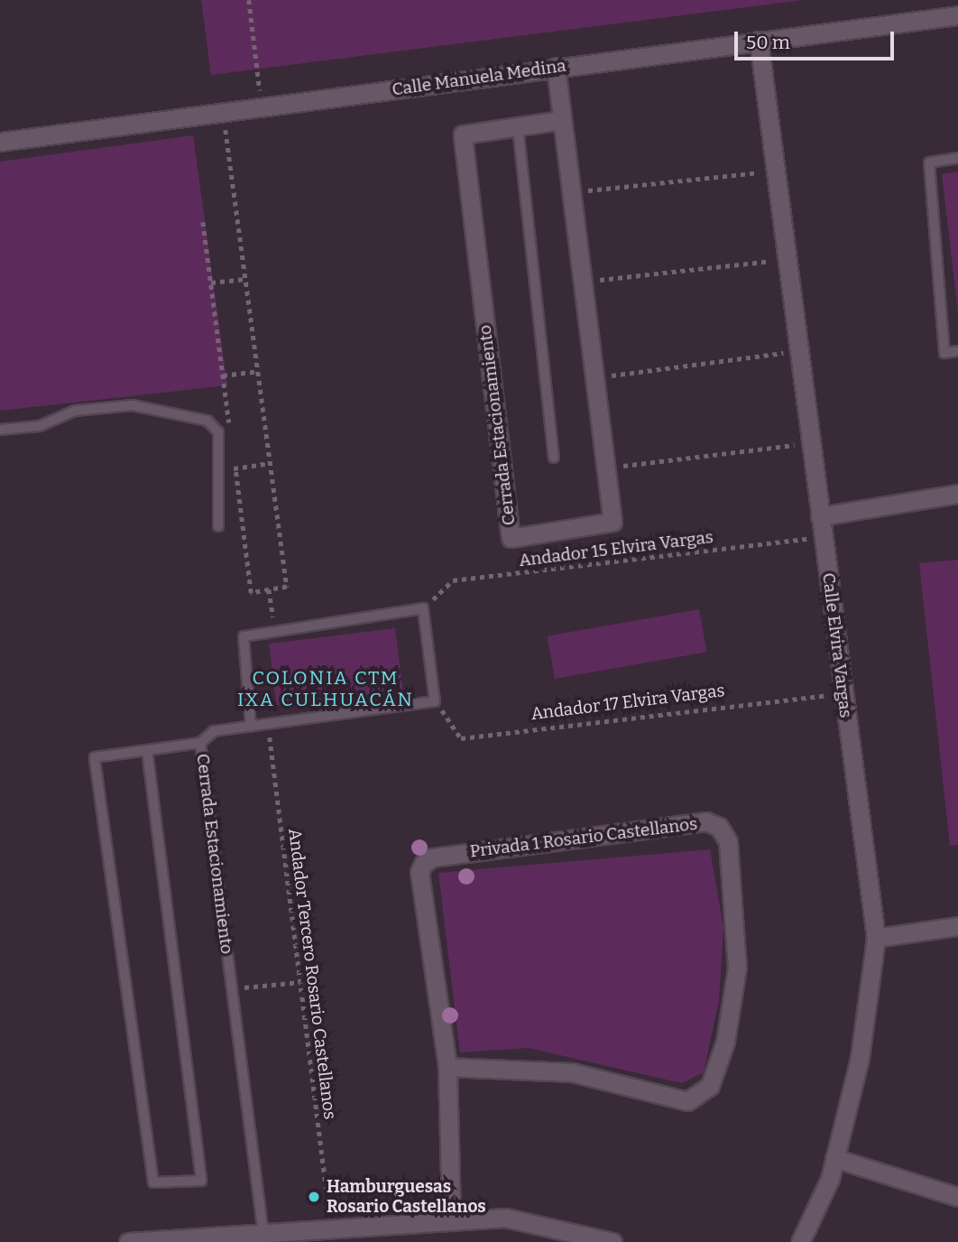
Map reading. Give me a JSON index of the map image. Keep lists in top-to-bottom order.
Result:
{
  "streets": {
    "street": [
      "Calle Manuela Medina",
      "Cerrada Estacionamiento",
      "Calle Elvira Vargas",
      "Privada 1 Rosario Castellanos"
    ],
    "path": ["Andador 15 Elvira Vargas", "Andador 17 Elvira Vargas", "Andador Tercero Rosario Castellanos"]
  },
  "crossings": [
    ["Calle Manuela Medina", "Cerrada Estacionamiento"],
    ["Calle Manuela Medina", "Calle Elvira Vargas"],
    ["Andador 15 Elvira Vargas", "Calle Elvira Vargas"],
    ["Calle Elvira Vargas", "Andador 17 Elvira Vargas"]
  ],
  "districts": ["COLONIA CTM IXA CULHUACÁN"],
  "places": ["Hamburguesas Rosario Castellanos"],
  "scale_bar": "50 m"
}
